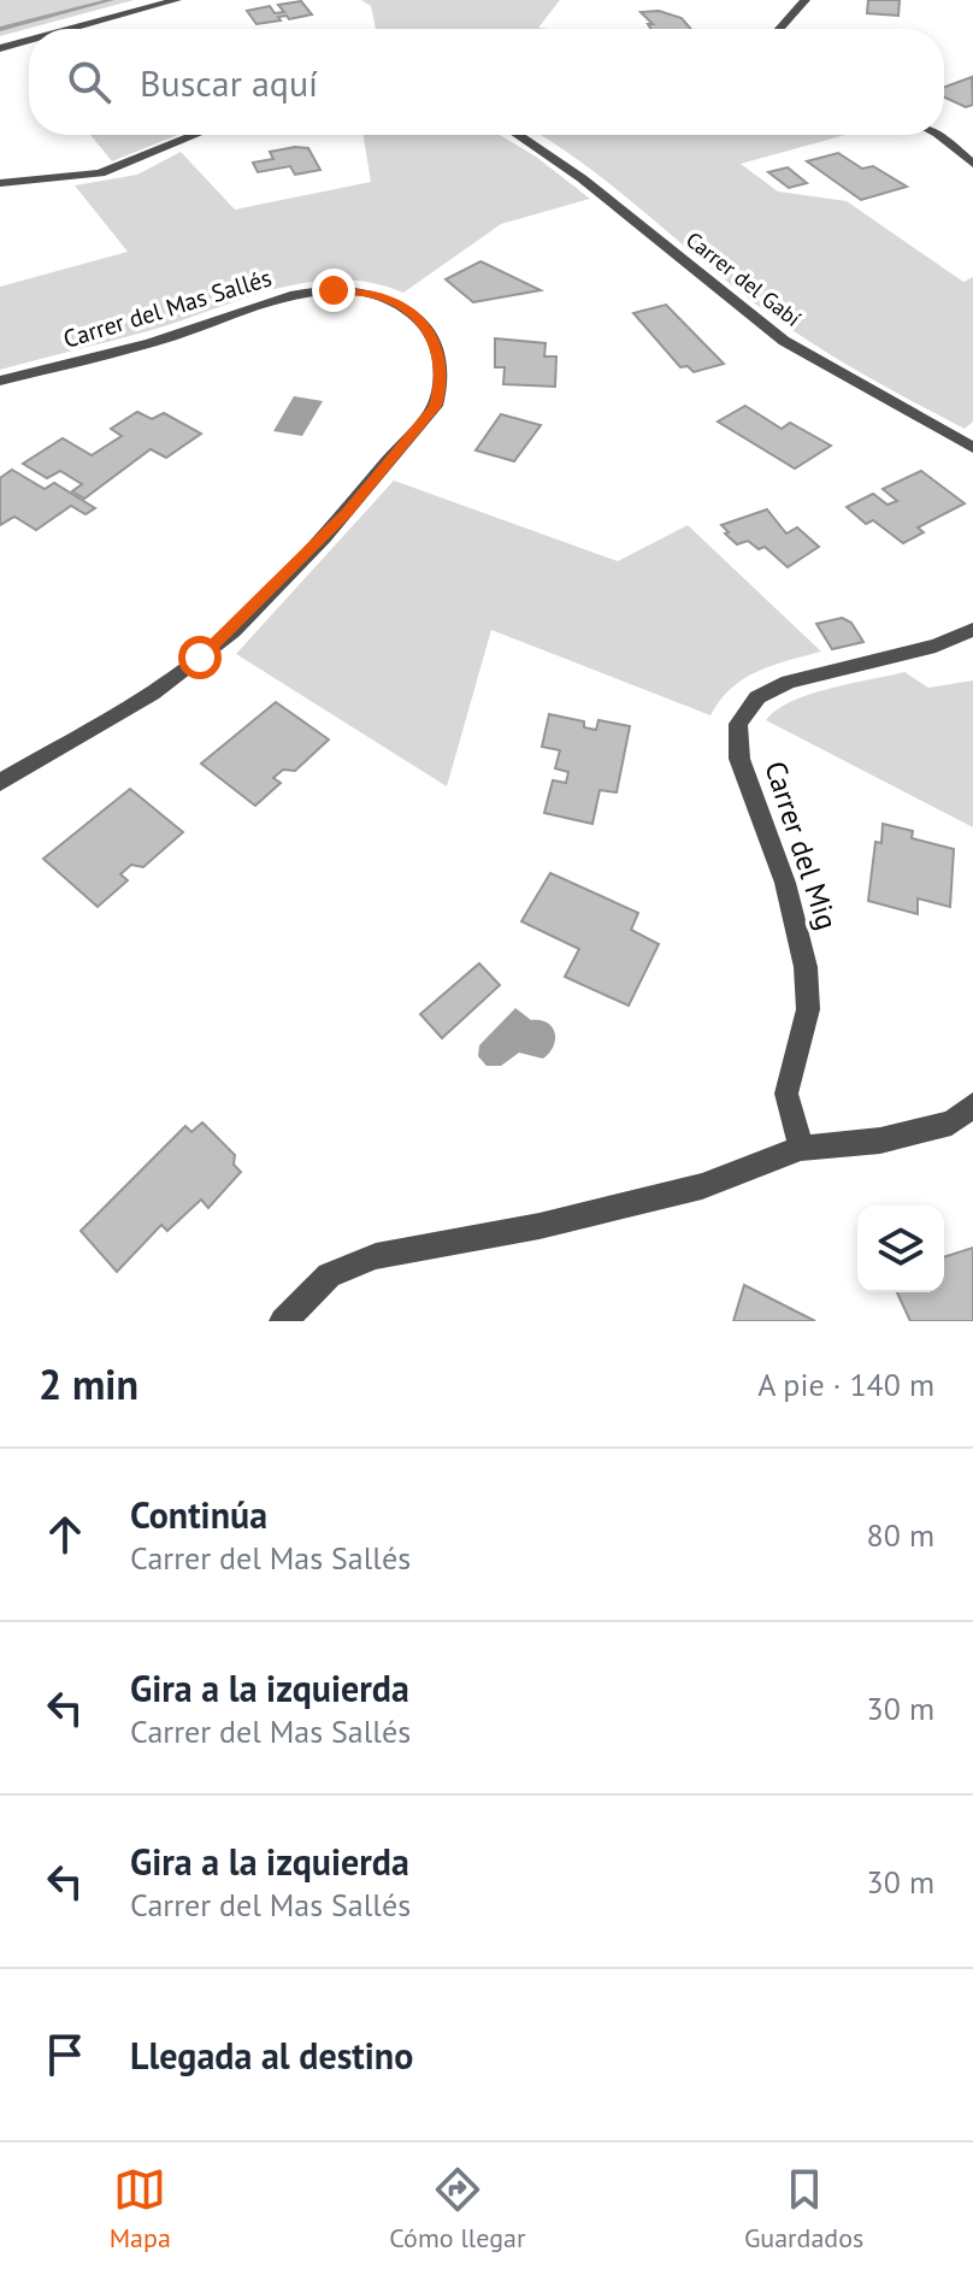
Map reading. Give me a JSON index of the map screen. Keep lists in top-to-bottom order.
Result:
{
  "streets": {
    "street": ["Carrer del Gabí", "Carrer del Mas Sallés", "Carrer del Mig"]
  },
  "page": {
    "search": "Buscar aquí",
    "heading": ["2 min", "A pie · 140 m"],
    "list": [
      ["Continúa", "Carrer del Mas Sallés", "80 m"],
      ["Gira a la izquierda", "Carrer del Mas Sallés", "30 m"],
      ["Gira a la izquierda", "Carrer del Mas Sallés", "30 m"],
      "Llegada al destino"
    ],
    "nav": ["Mapa", "Cómo llegar", "Guardados"]
  }
}
